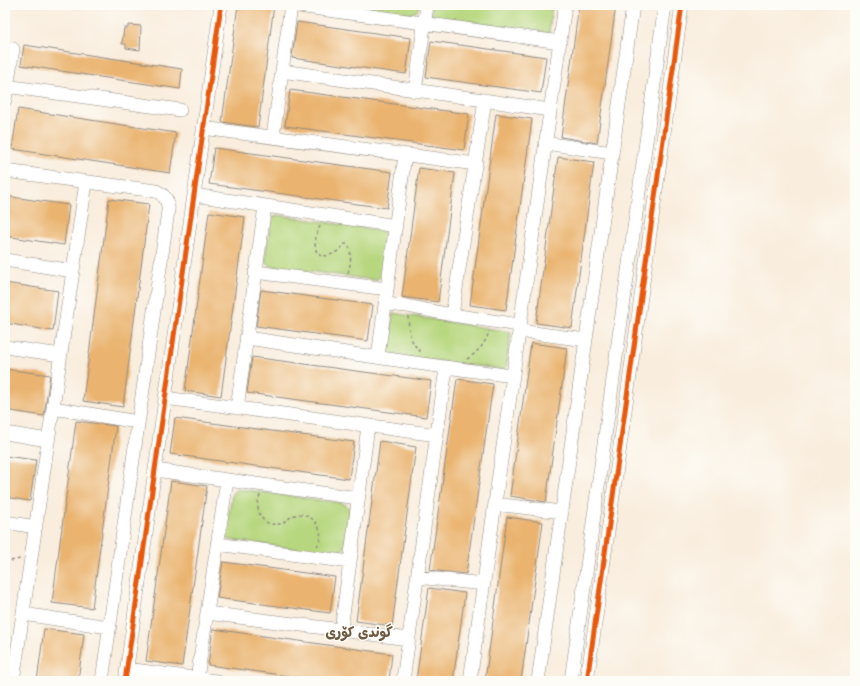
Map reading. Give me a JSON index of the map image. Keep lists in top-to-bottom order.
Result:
{
  "districts": ["گوندی کۆری"]
}
